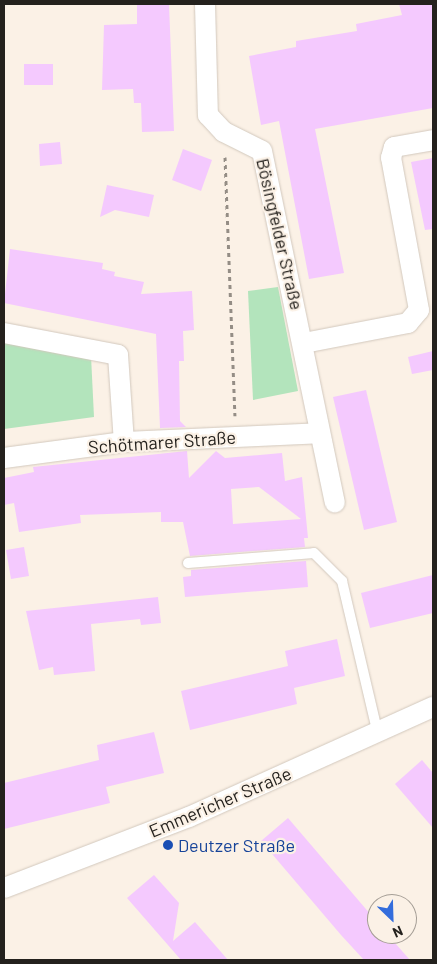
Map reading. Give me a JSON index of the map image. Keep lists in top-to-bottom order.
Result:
{
  "streets": {
    "street": ["Bösingfelder Straße", "Schötmarer Straße", "Emmericher Straße"]
  },
  "crossings": [
    ["Bösingfelder Straße", "Schötmarer Straße"]
  ],
  "places": ["Deutzer Straße"],
  "north": "bottom right"
}
